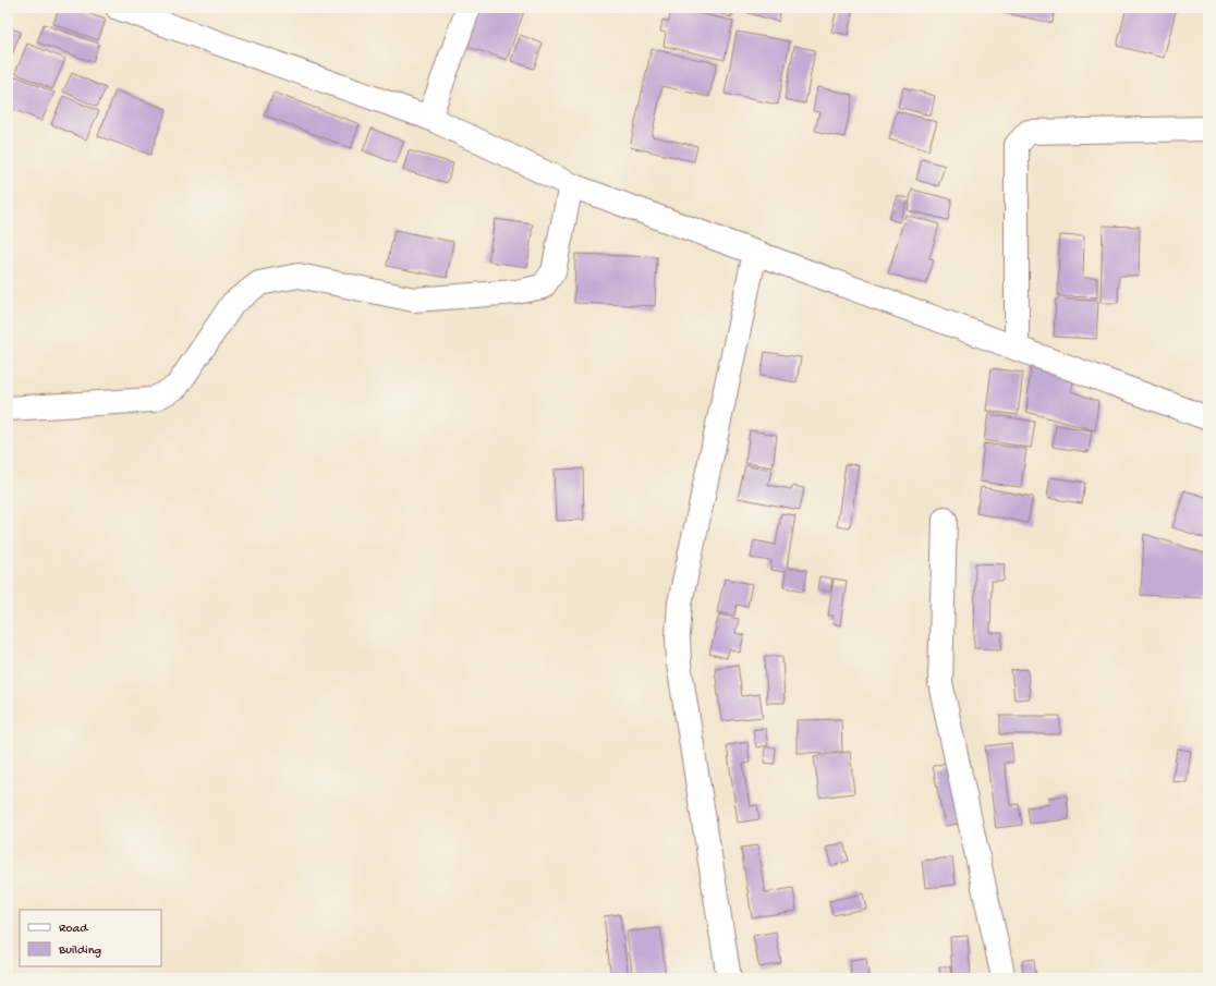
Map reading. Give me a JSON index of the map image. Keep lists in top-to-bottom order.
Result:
{
  "legend": ["Road", "Building"]
}
